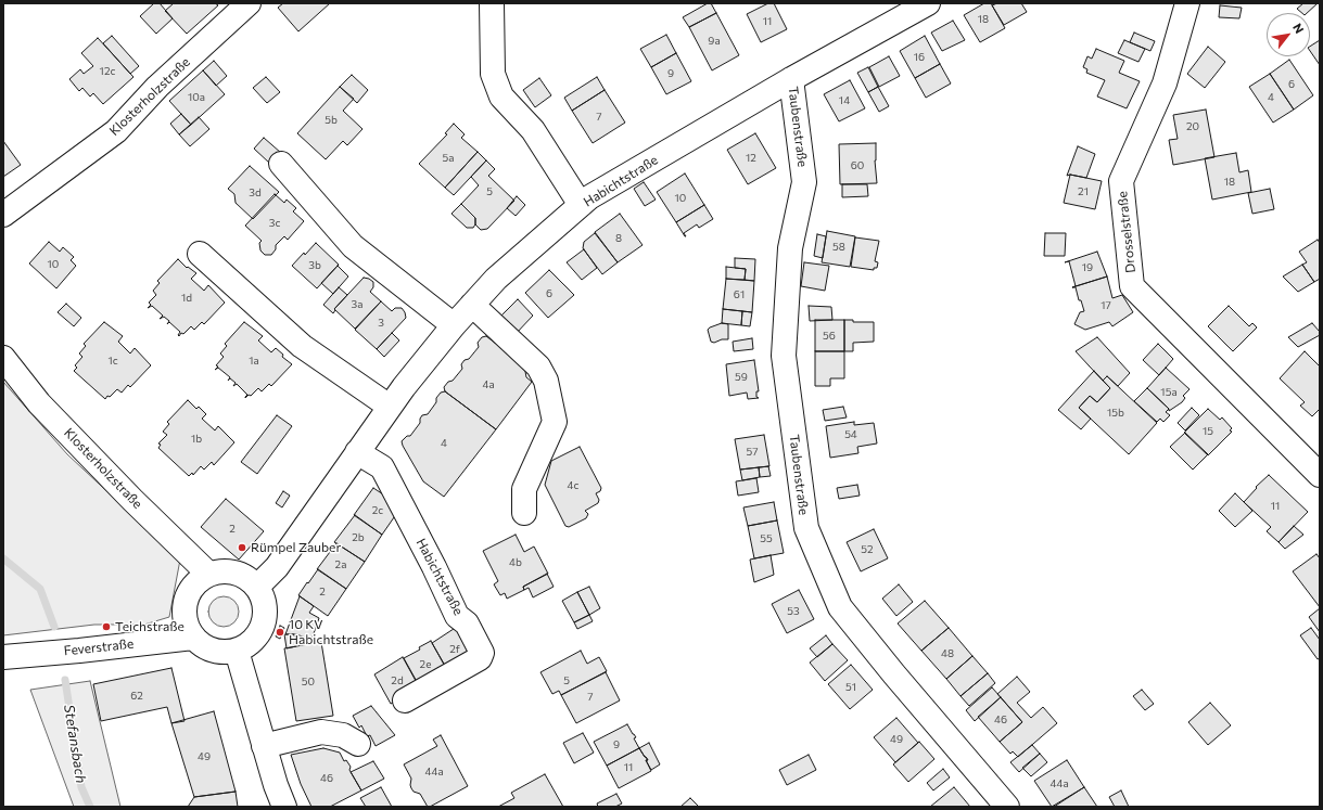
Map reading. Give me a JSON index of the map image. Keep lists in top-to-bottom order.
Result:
{
  "streets": {
    "street": [
      "Klosterholzstraße",
      "Taubenstraße",
      "Habichtstraße",
      "Drosselstraße",
      "Feverstraße"
    ]
  },
  "crossings": [
    ["Klosterholzstraße", "Habichtstraße"],
    ["Klosterholzstraße", "Feverstraße"],
    ["Taubenstraße", "Habichtstraße"],
    ["Habichtstraße", "Feverstraße"]
  ],
  "water": ["Stefansbach"],
  "places": ["Rümpel Zauber", "Teichstraße", "10 KV Habichtstraße"],
  "house_numbers": [
    "18",
    "11",
    "9a",
    "16",
    "12c",
    "9",
    "6",
    "10a",
    "4",
    "14",
    "7",
    "5b",
    "20",
    "5a",
    "12",
    "60",
    "18",
    "5",
    "21",
    "3d",
    "10",
    "3c",
    "8",
    "58",
    "10",
    "3b",
    "19",
    "6",
    "61",
    "1d",
    "3a",
    "17",
    "3",
    "56",
    "1c",
    "1a",
    "59",
    "4a",
    "15a",
    "15b",
    "15",
    "54",
    "1b",
    "4",
    "57",
    "4c",
    "11",
    "2c",
    "2",
    "2b",
    "55",
    "52",
    "4b",
    "2a",
    "2",
    "53",
    "2f",
    "48",
    "2e",
    "2d",
    "5",
    "50",
    "51",
    "62",
    "7",
    "46",
    "49",
    "9",
    "49",
    "11",
    "44a",
    "46",
    "44a"
  ],
  "north": "top right"
}
